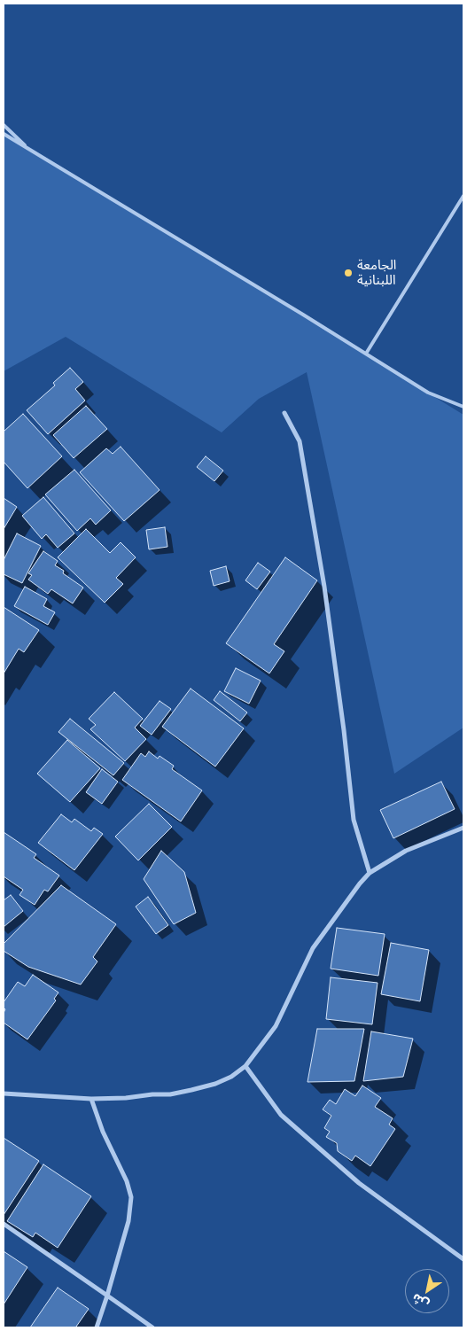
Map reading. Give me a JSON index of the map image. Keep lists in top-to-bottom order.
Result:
{
  "places": ["الجامعة اللبنانية"],
  "north": "bottom left"
}
